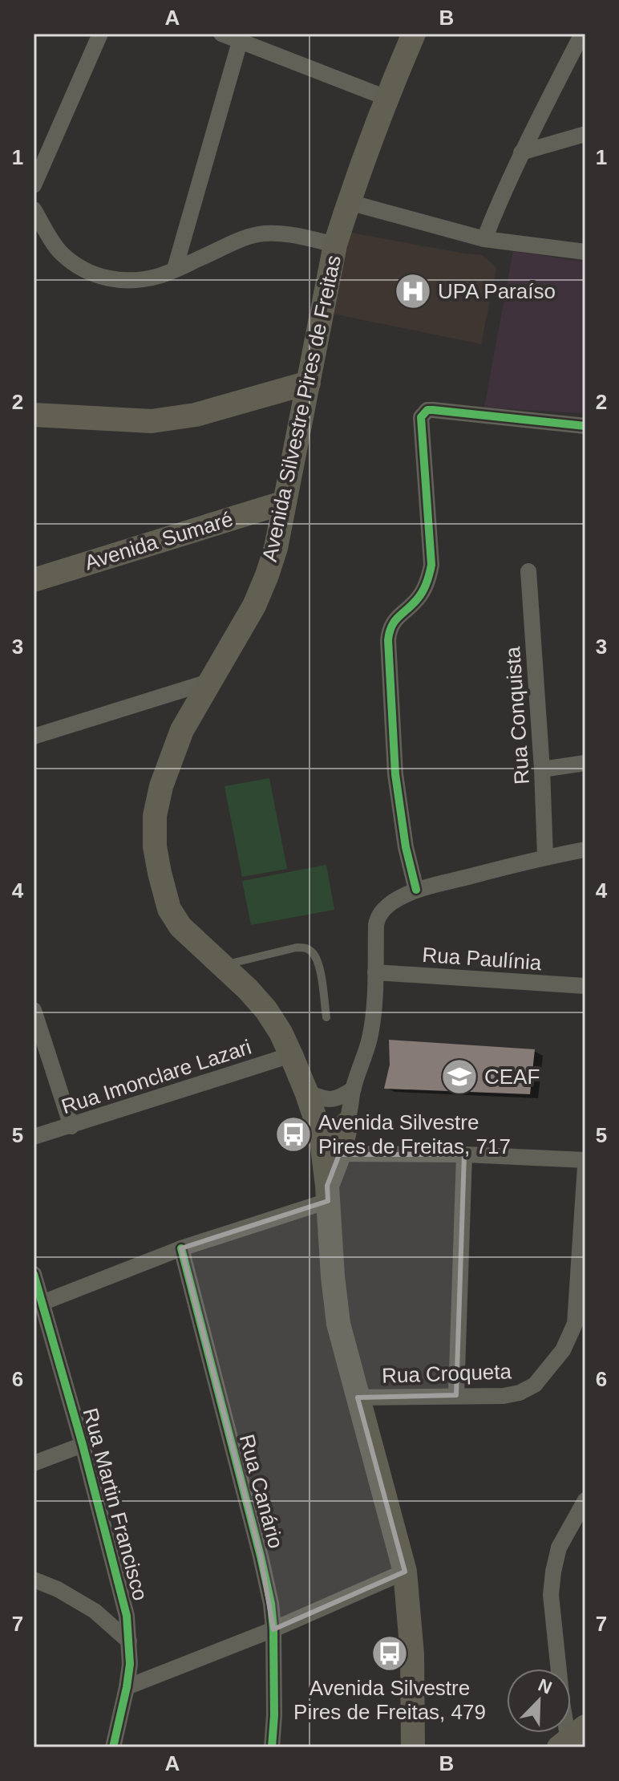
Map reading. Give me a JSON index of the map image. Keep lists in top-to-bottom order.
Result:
{
  "streets": {
    "main road": ["Avenida Silvestre Pires de Freitas", "Avenida Sumaré"],
    "street": [
      "Rua Conquista",
      "Rua Paulínia",
      "Rua Imonclare Lazari",
      "Rua Croqueta",
      "Rua Canário",
      "Rua Martin Francisco"
    ]
  },
  "crossings": [
    ["Avenida Silvestre Pires de Freitas", "Avenida Sumaré"],
    ["Avenida Silvestre Pires de Freitas", "Rua Imonclare Lazari"]
  ],
  "places": {
    "hospital": ["UPA Paraíso"],
    "school or university": ["CEAF"],
    "bus stop": ["Avenida Silvestre Pires de Freitas, 717", "Avenida Silvestre Pires de Freitas, 479"]
  },
  "north": "top right",
  "grid": {
    "columns": ["A", "B"],
    "rows": [
      "1",
      "2",
      "3",
      "4",
      "5",
      "6",
      "7"
    ]
  }
}
